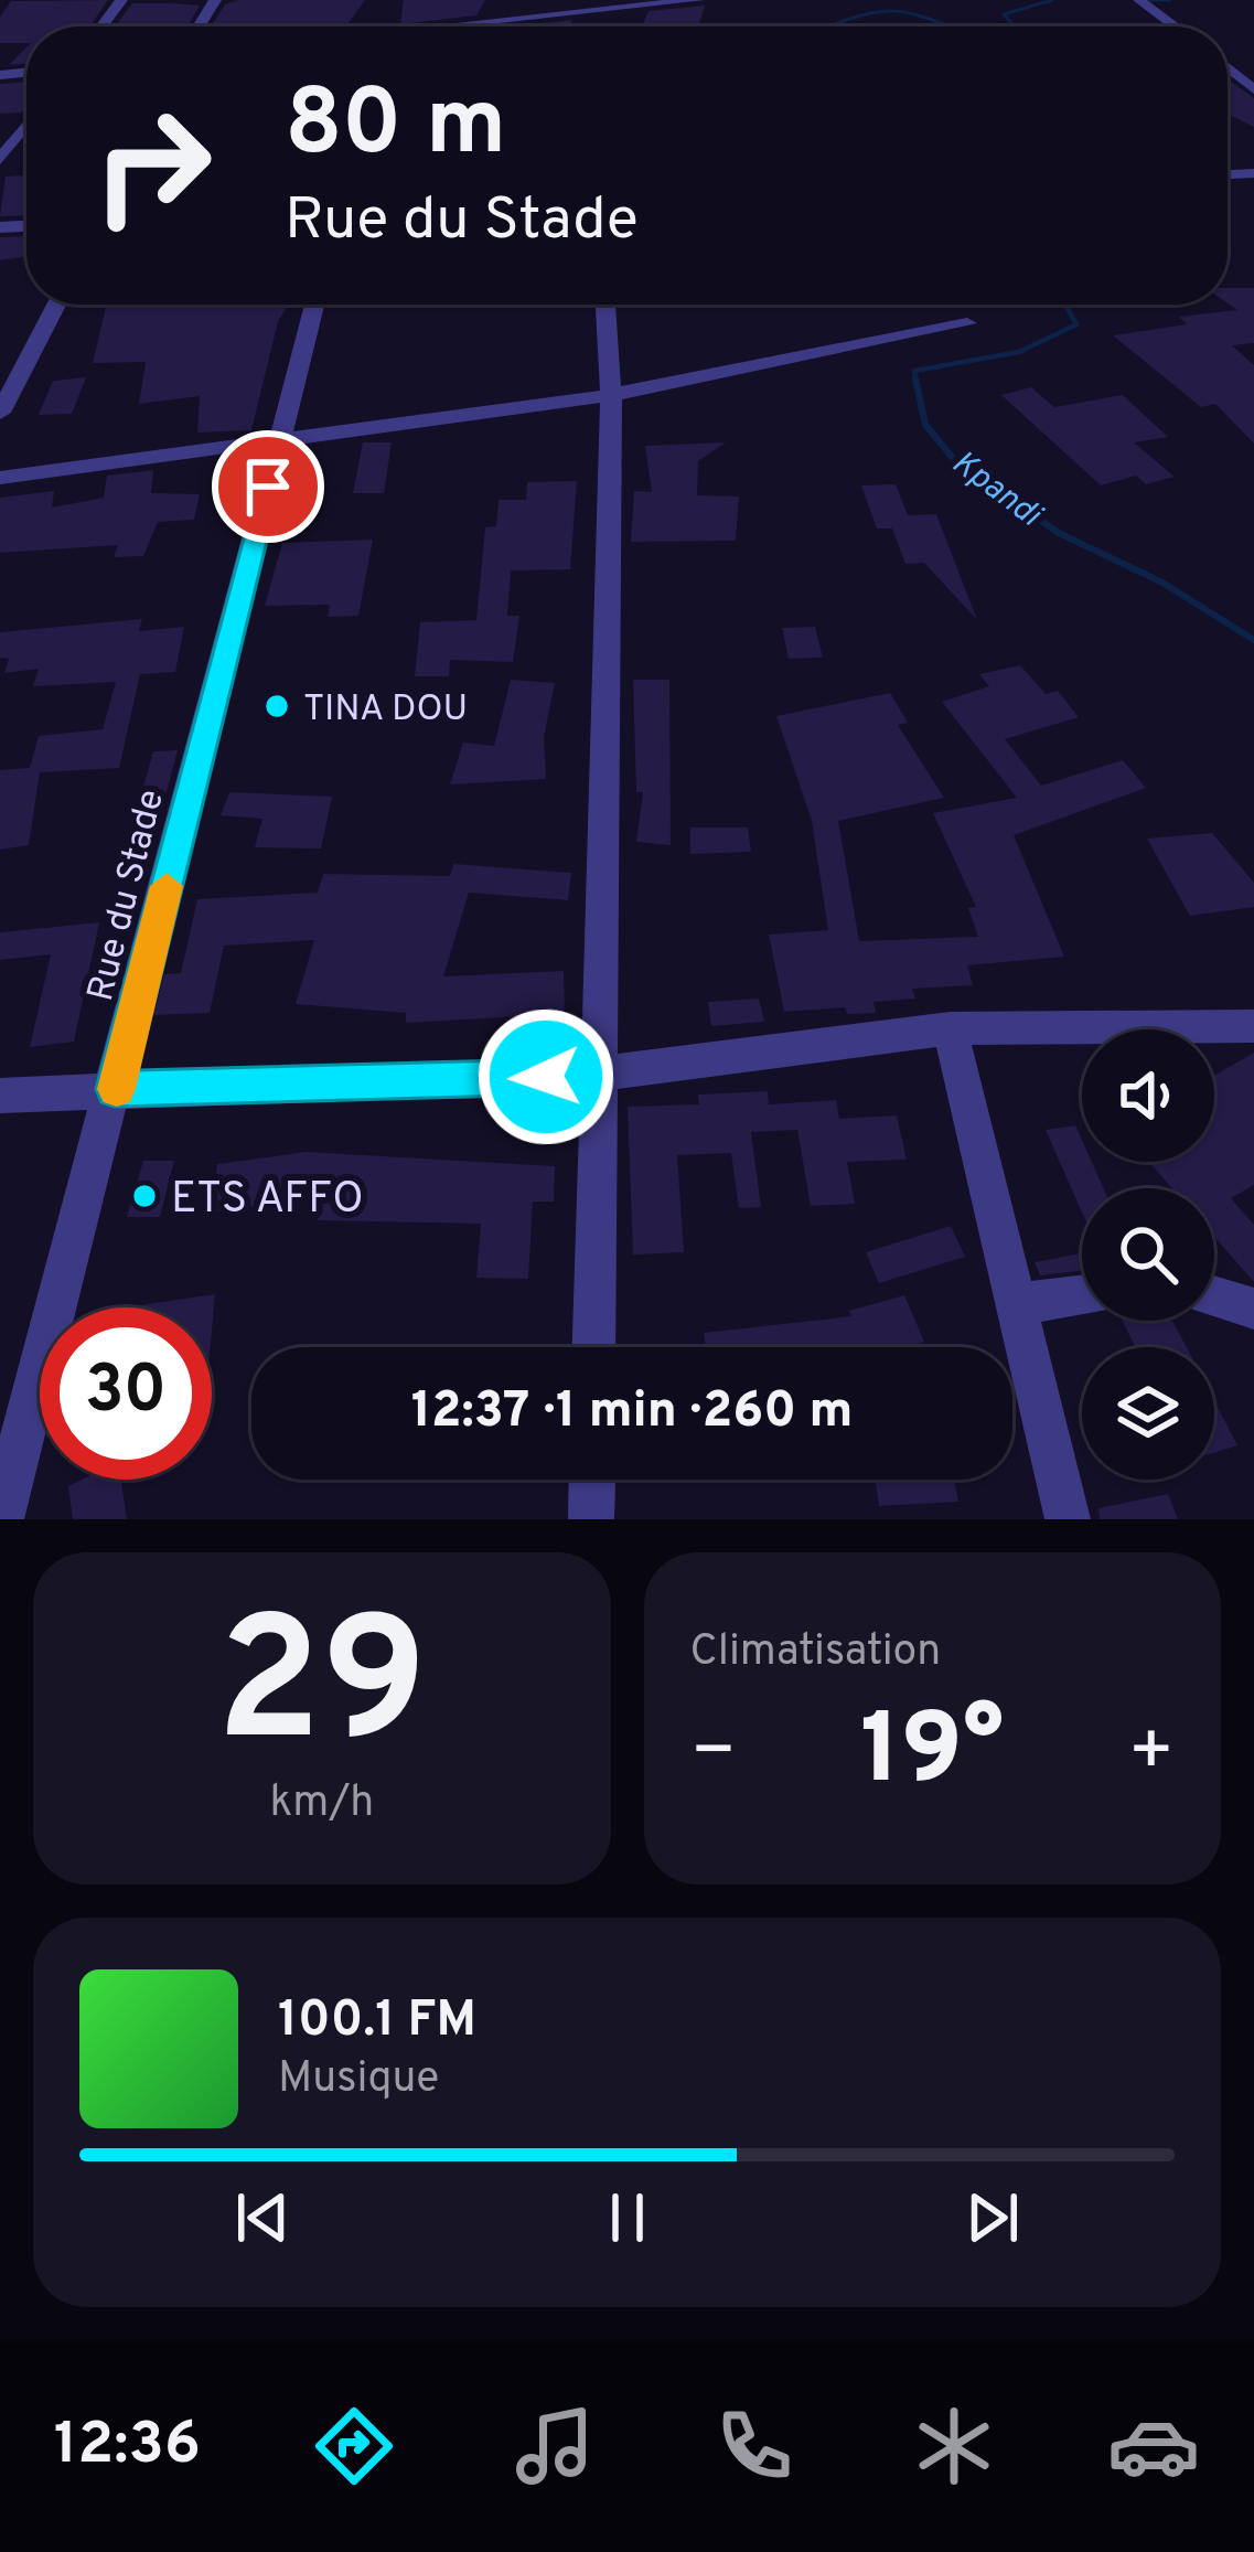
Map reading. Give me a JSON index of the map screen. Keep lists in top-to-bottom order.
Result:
{
  "streets": {
    "street": ["Rue du Stade"]
  },
  "water": ["Kpandi"],
  "places": ["TINA DOU", "ETS AFFO"],
  "page": {
    "turn": ["80 m", "Rue du Stade"],
    "limit": "30",
    "trip": "12:37 · 1 min · 260 m",
    "tile": [
      ["29", "km/h"],
      "Climatisation"
    ],
    "heat": ["−", "19°", "+"],
    "song": ["100.1 FM", "Musique"],
    "tabs": "12:36"
  }
}
